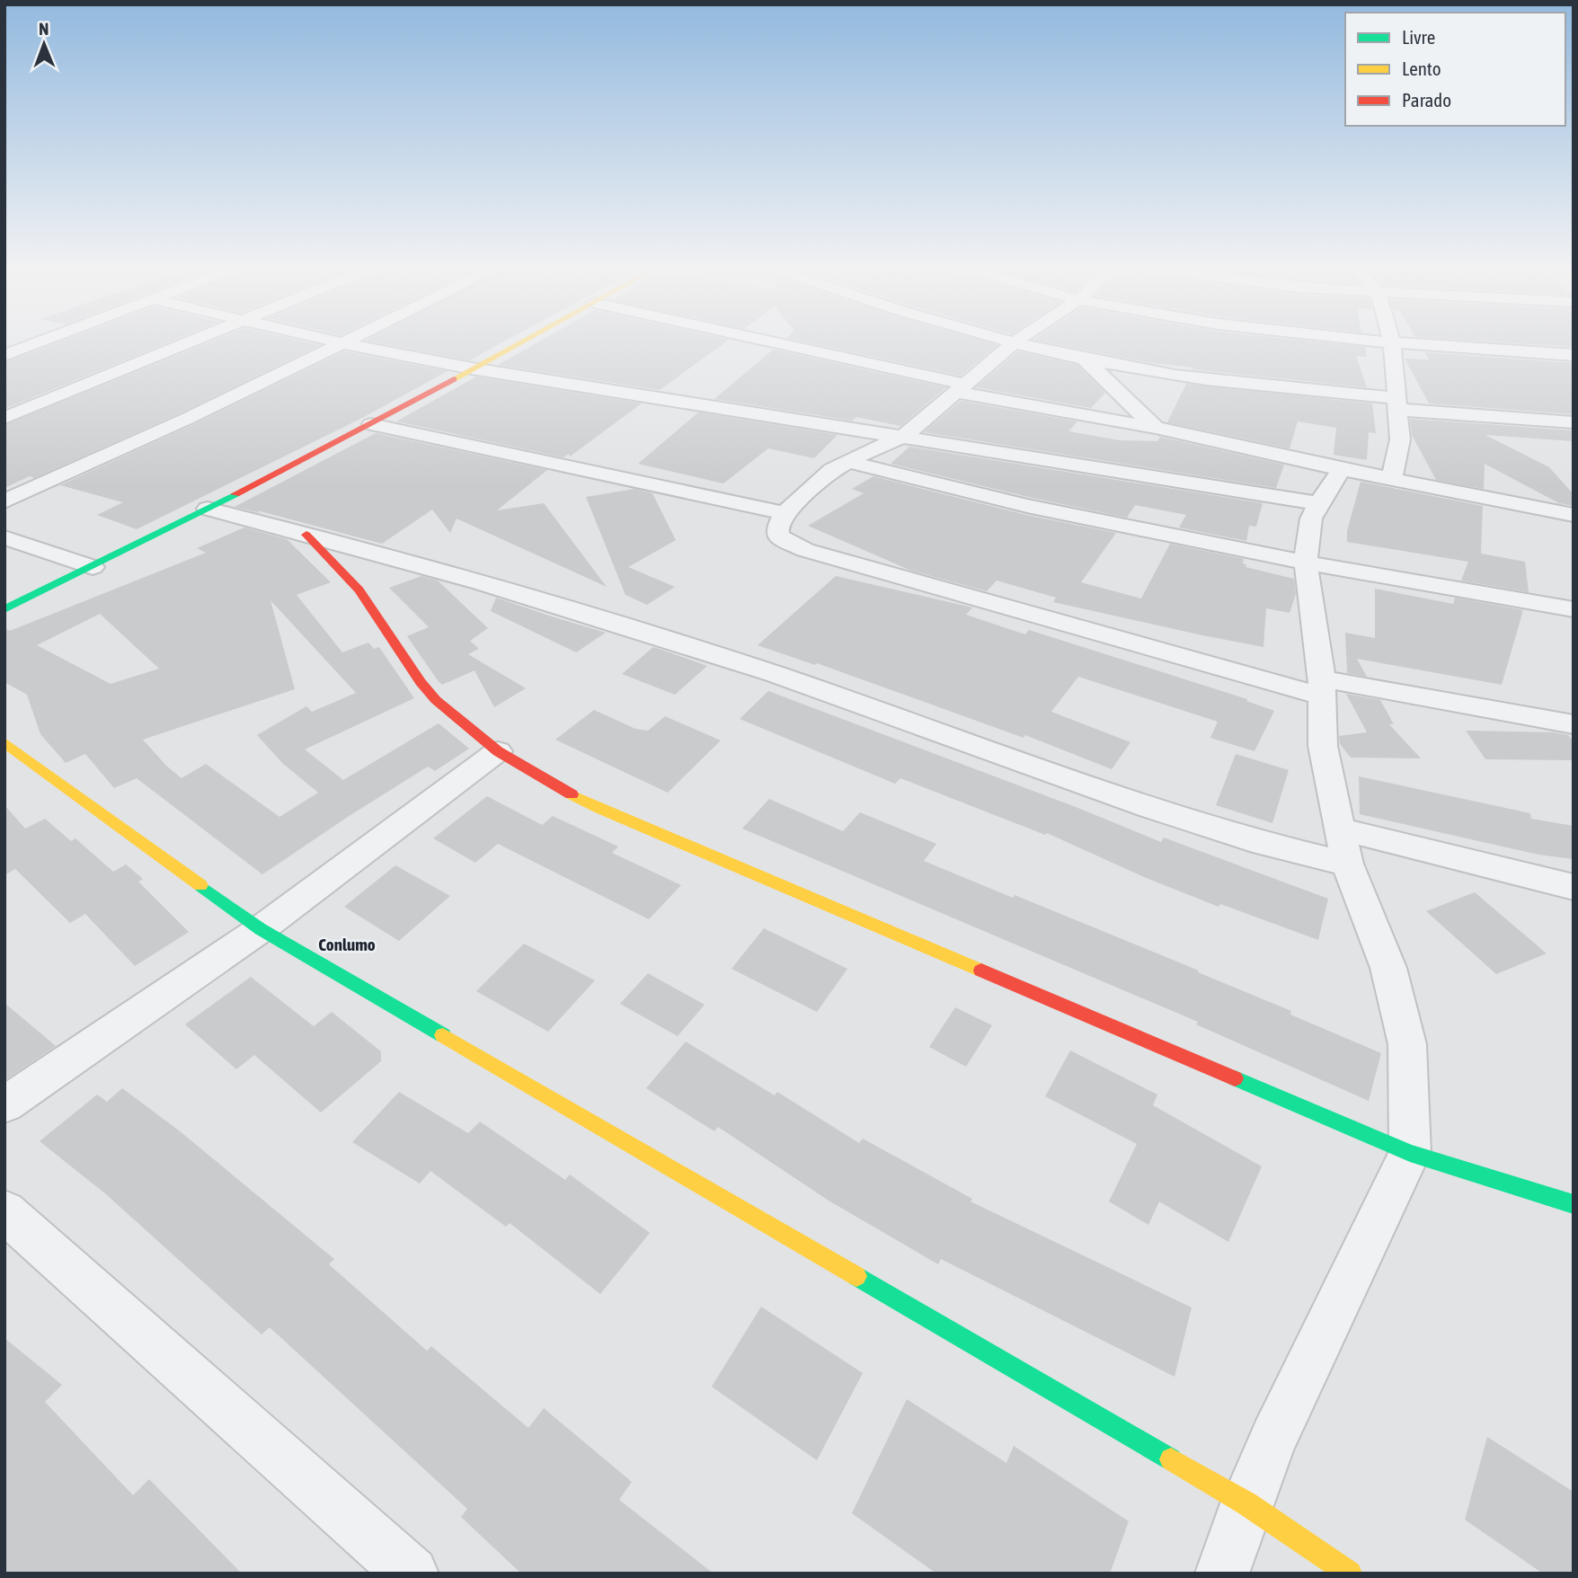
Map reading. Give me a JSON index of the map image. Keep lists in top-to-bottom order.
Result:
{
  "districts": ["Conlumo"],
  "legend": ["Livre", "Lento", "Parado"],
  "north": "top"
}
